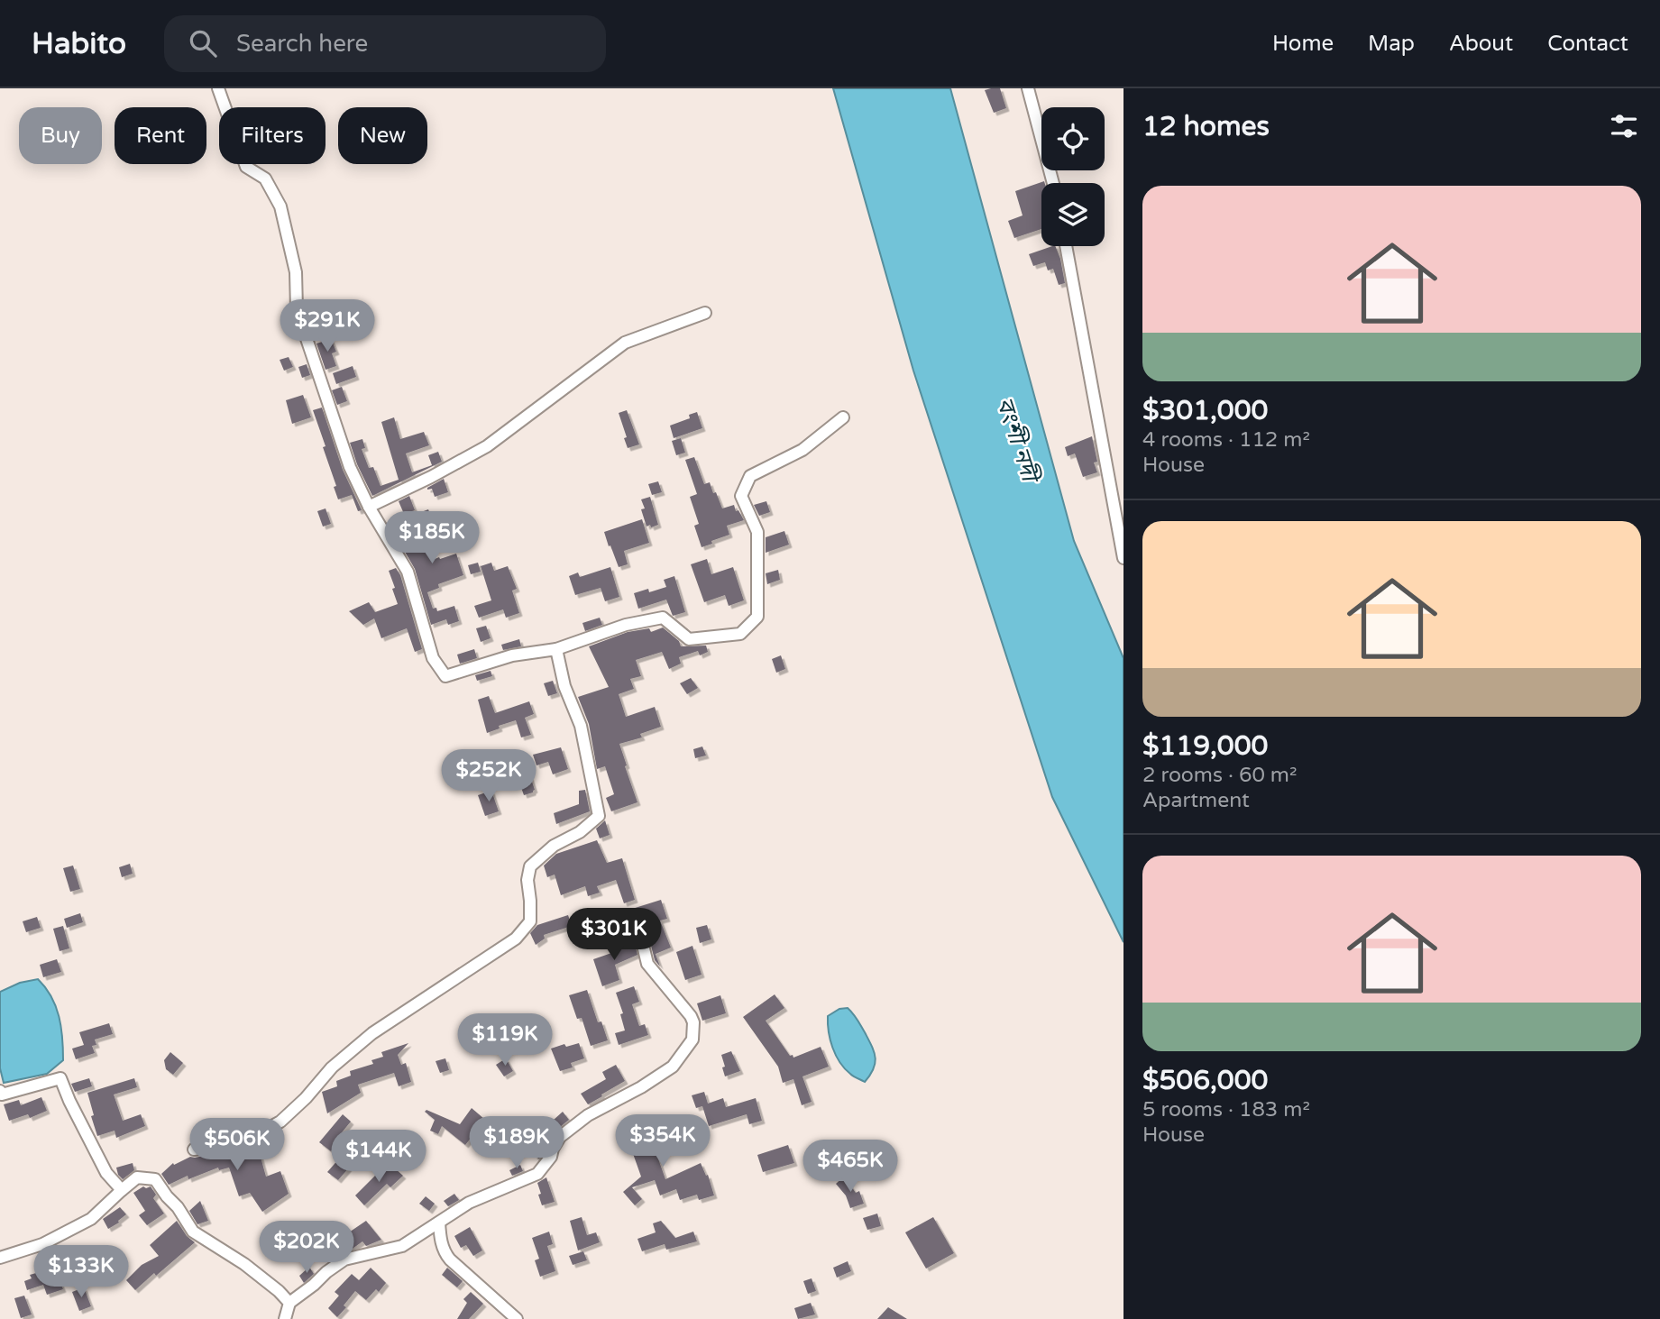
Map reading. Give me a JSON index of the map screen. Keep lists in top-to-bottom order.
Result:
{
  "water": ["বংশী নদী"],
  "page": {
    "header": "Habito",
    "search": "Search here",
    "nav": [
      "Home",
      "Map",
      "About",
      "Contact"
    ],
    "heading": "12 homes",
    "chip": [
      "Buy",
      "Rent",
      "Filters",
      "New"
    ],
    "list": [
      {
        "name": "$301,000",
        "note": "4 rooms · 112 m² · House"
      },
      {
        "name": "$119,000",
        "note": "2 rooms · 60 m² · Apartment"
      },
      {
        "name": "$506,000",
        "note": "5 rooms · 183 m² · House"
      }
    ],
    "price": [
      "$291K",
      "$185K",
      "$252K",
      "$301K",
      "$119K",
      "$354K",
      "$189K",
      "$506K",
      "$144K",
      "$465K",
      "$202K",
      "$133K"
    ]
  }
}
